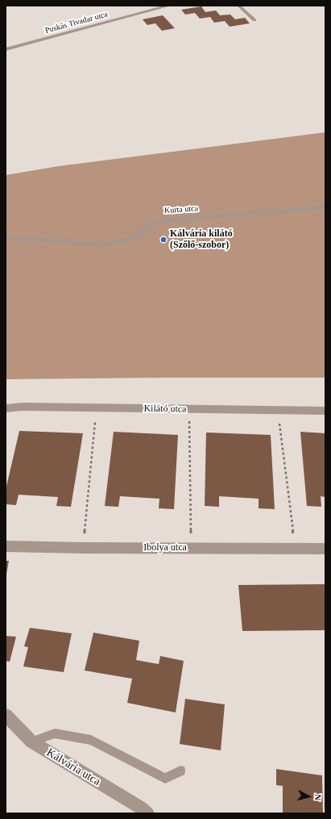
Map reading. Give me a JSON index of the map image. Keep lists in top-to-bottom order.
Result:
{
  "streets": {
    "street": [
      "Puskás Tivadar utca",
      "Kurta utca",
      "Kilátó utca",
      "Ibolya utca",
      "Kálvária utca"
    ]
  },
  "places": ["Kálvária kilátó (Szőlő-szobor)"],
  "north": "right"
}
